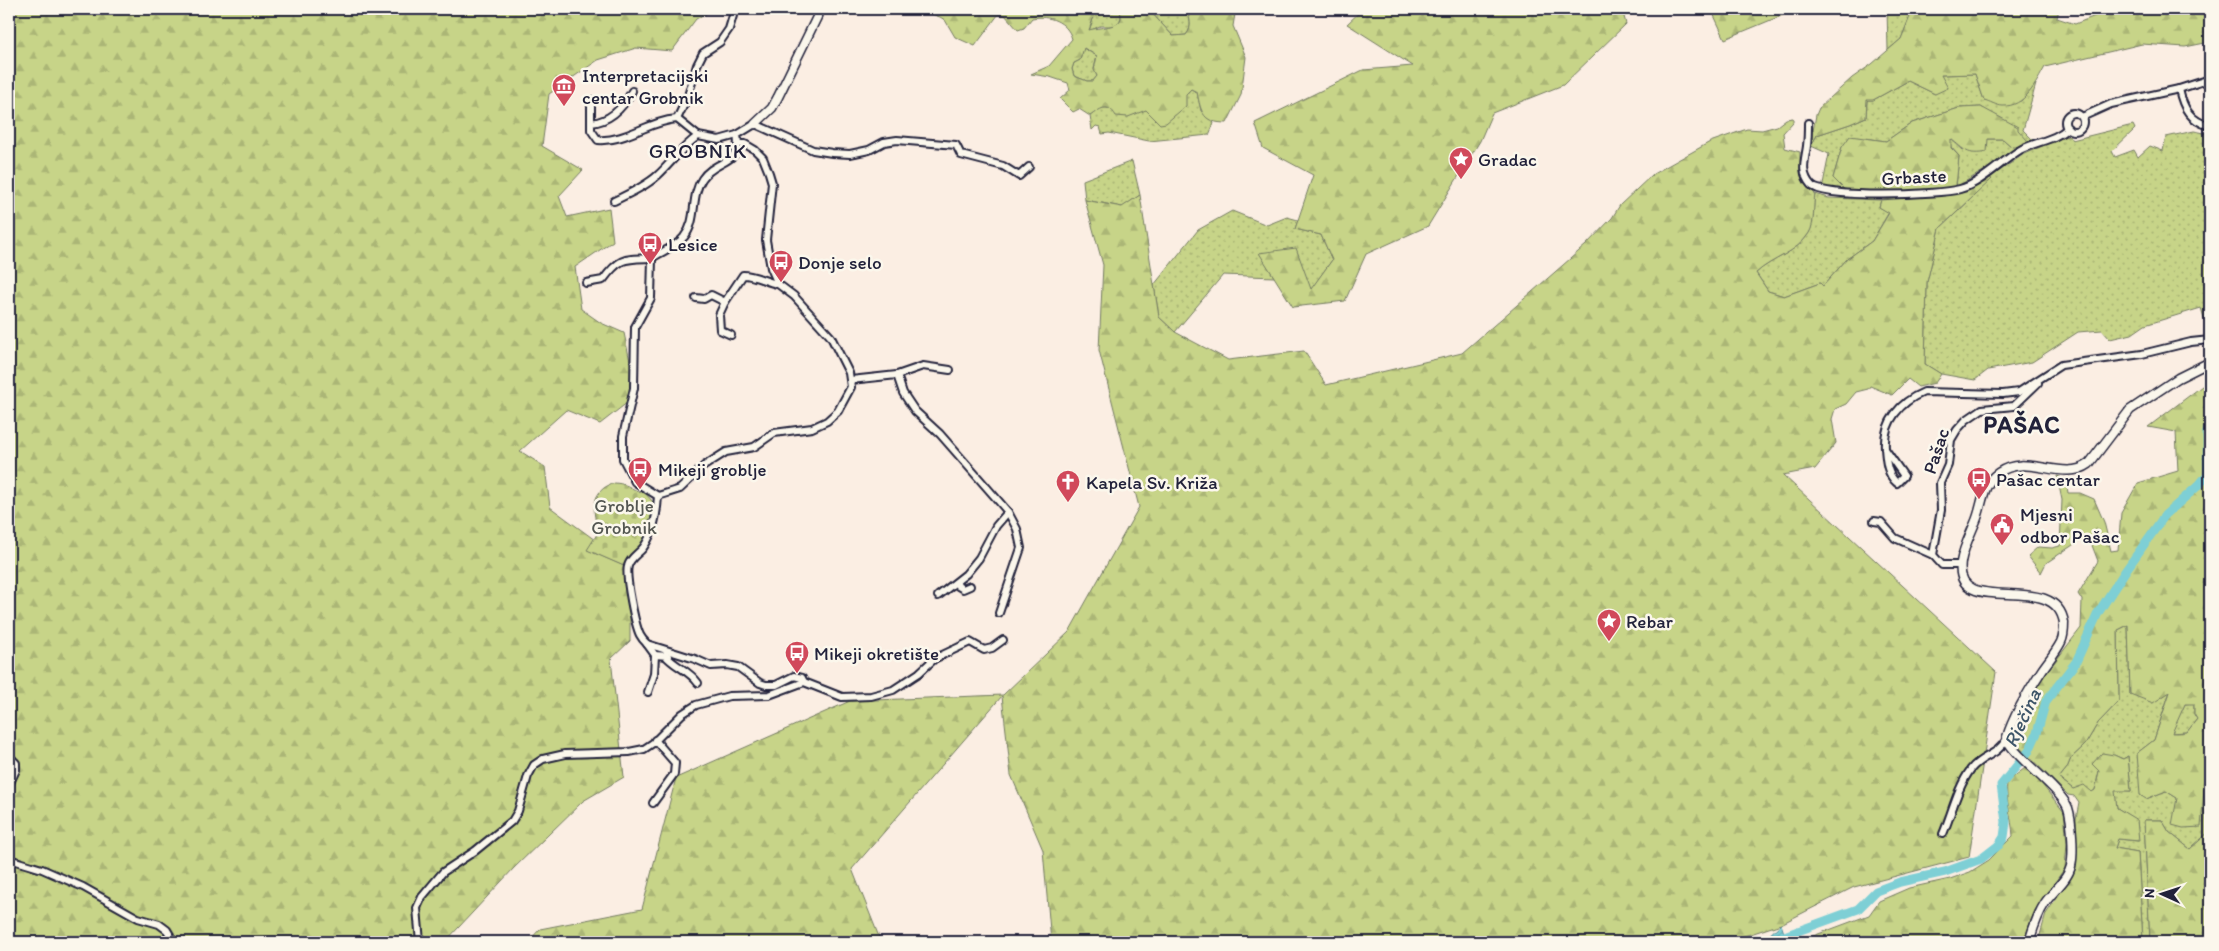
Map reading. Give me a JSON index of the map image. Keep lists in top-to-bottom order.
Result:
{
  "streets": {
    "street": ["Grbaste", "Pašac"]
  },
  "districts": ["GROBNIK", "PAŠAC"],
  "water": ["Rječina"],
  "parks": ["Groblje Grobnik"],
  "places": {
    "museum": ["Interpretacijski centar Grobnik"],
    "place": ["Gradac", "Rebar"],
    "bus stop": [
      "Lesice",
      "Donje selo",
      "Mikeji groblje",
      "Pašac centar",
      "Mikeji okretište"
    ],
    "church": ["Kapela Sv. Križa"],
    "public building": ["Mjesni odbor Pašac"]
  },
  "north": "left"
}
